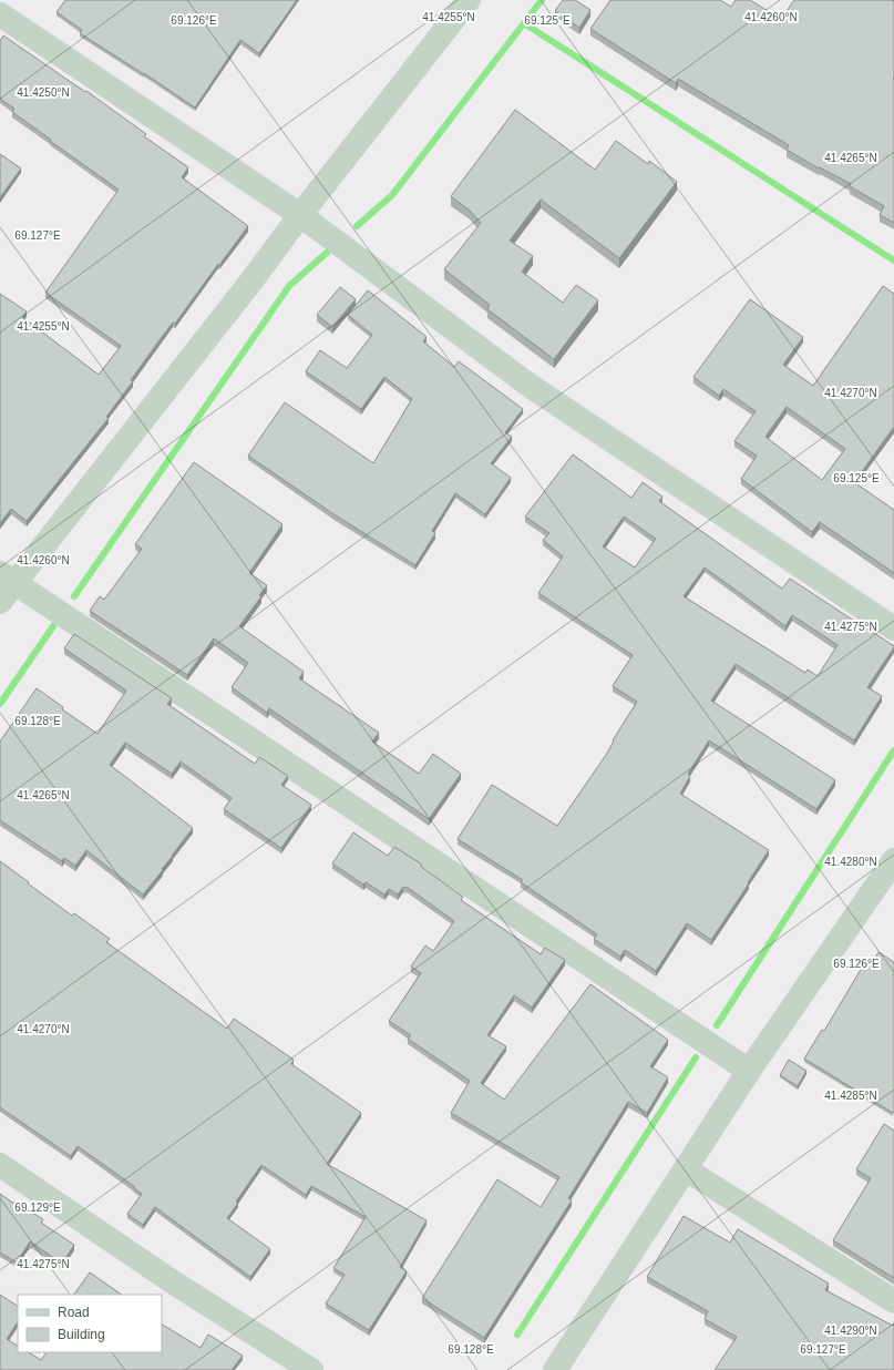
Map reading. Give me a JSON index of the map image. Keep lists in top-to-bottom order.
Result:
{
  "legend": ["Road", "Building"],
  "coordinates": [
    "41.4255°N",
    "41.4260°N",
    "69.126°E",
    "69.125°E",
    "41.4250°N",
    "41.4265°N",
    "69.127°E",
    "41.4270°N",
    "41.4275°N",
    "69.128°E",
    "41.4280°N",
    "41.4285°N",
    "69.129°E",
    "41.4290°N"
  ]
}
